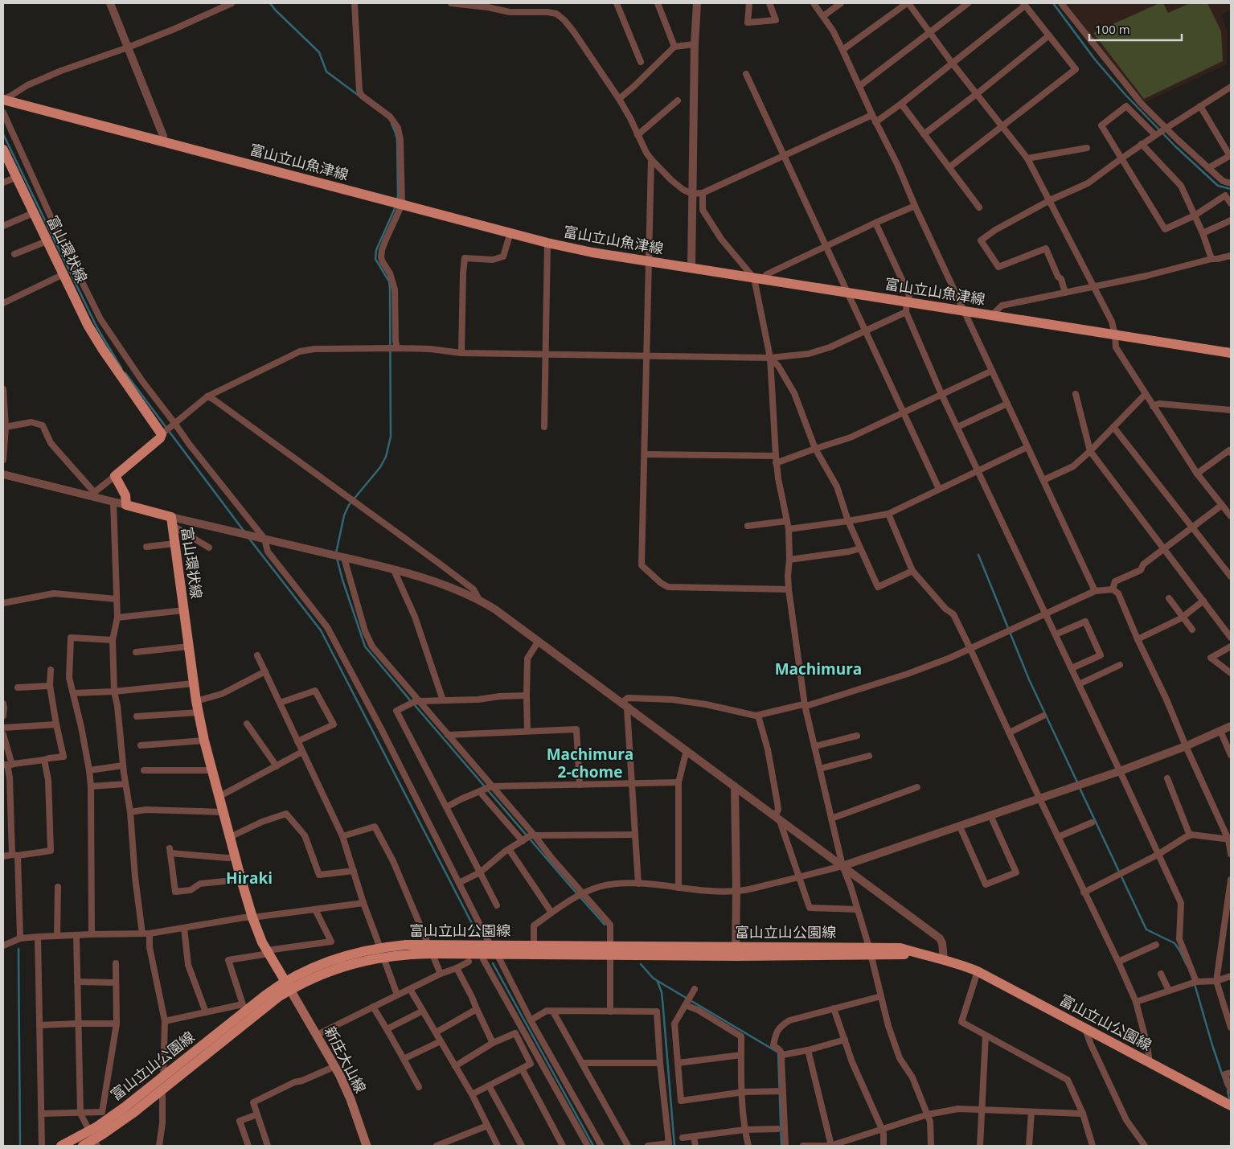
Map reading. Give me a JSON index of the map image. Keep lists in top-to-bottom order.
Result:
{
  "streets": {
    "main road": [
      "富山立山魚津線",
      "富山環状線",
      "富山立山公園線",
      "新庄大山線"
    ]
  },
  "crossings": [
    ["富山環状線", "富山立山公園線"],
    ["富山環状線", "新庄大山線"],
    ["富山立山公園線", "新庄大山線"]
  ],
  "districts": ["Machimura", "Machimura 2-chome", "Hiraki"],
  "scale_bar": "100 m"
}
